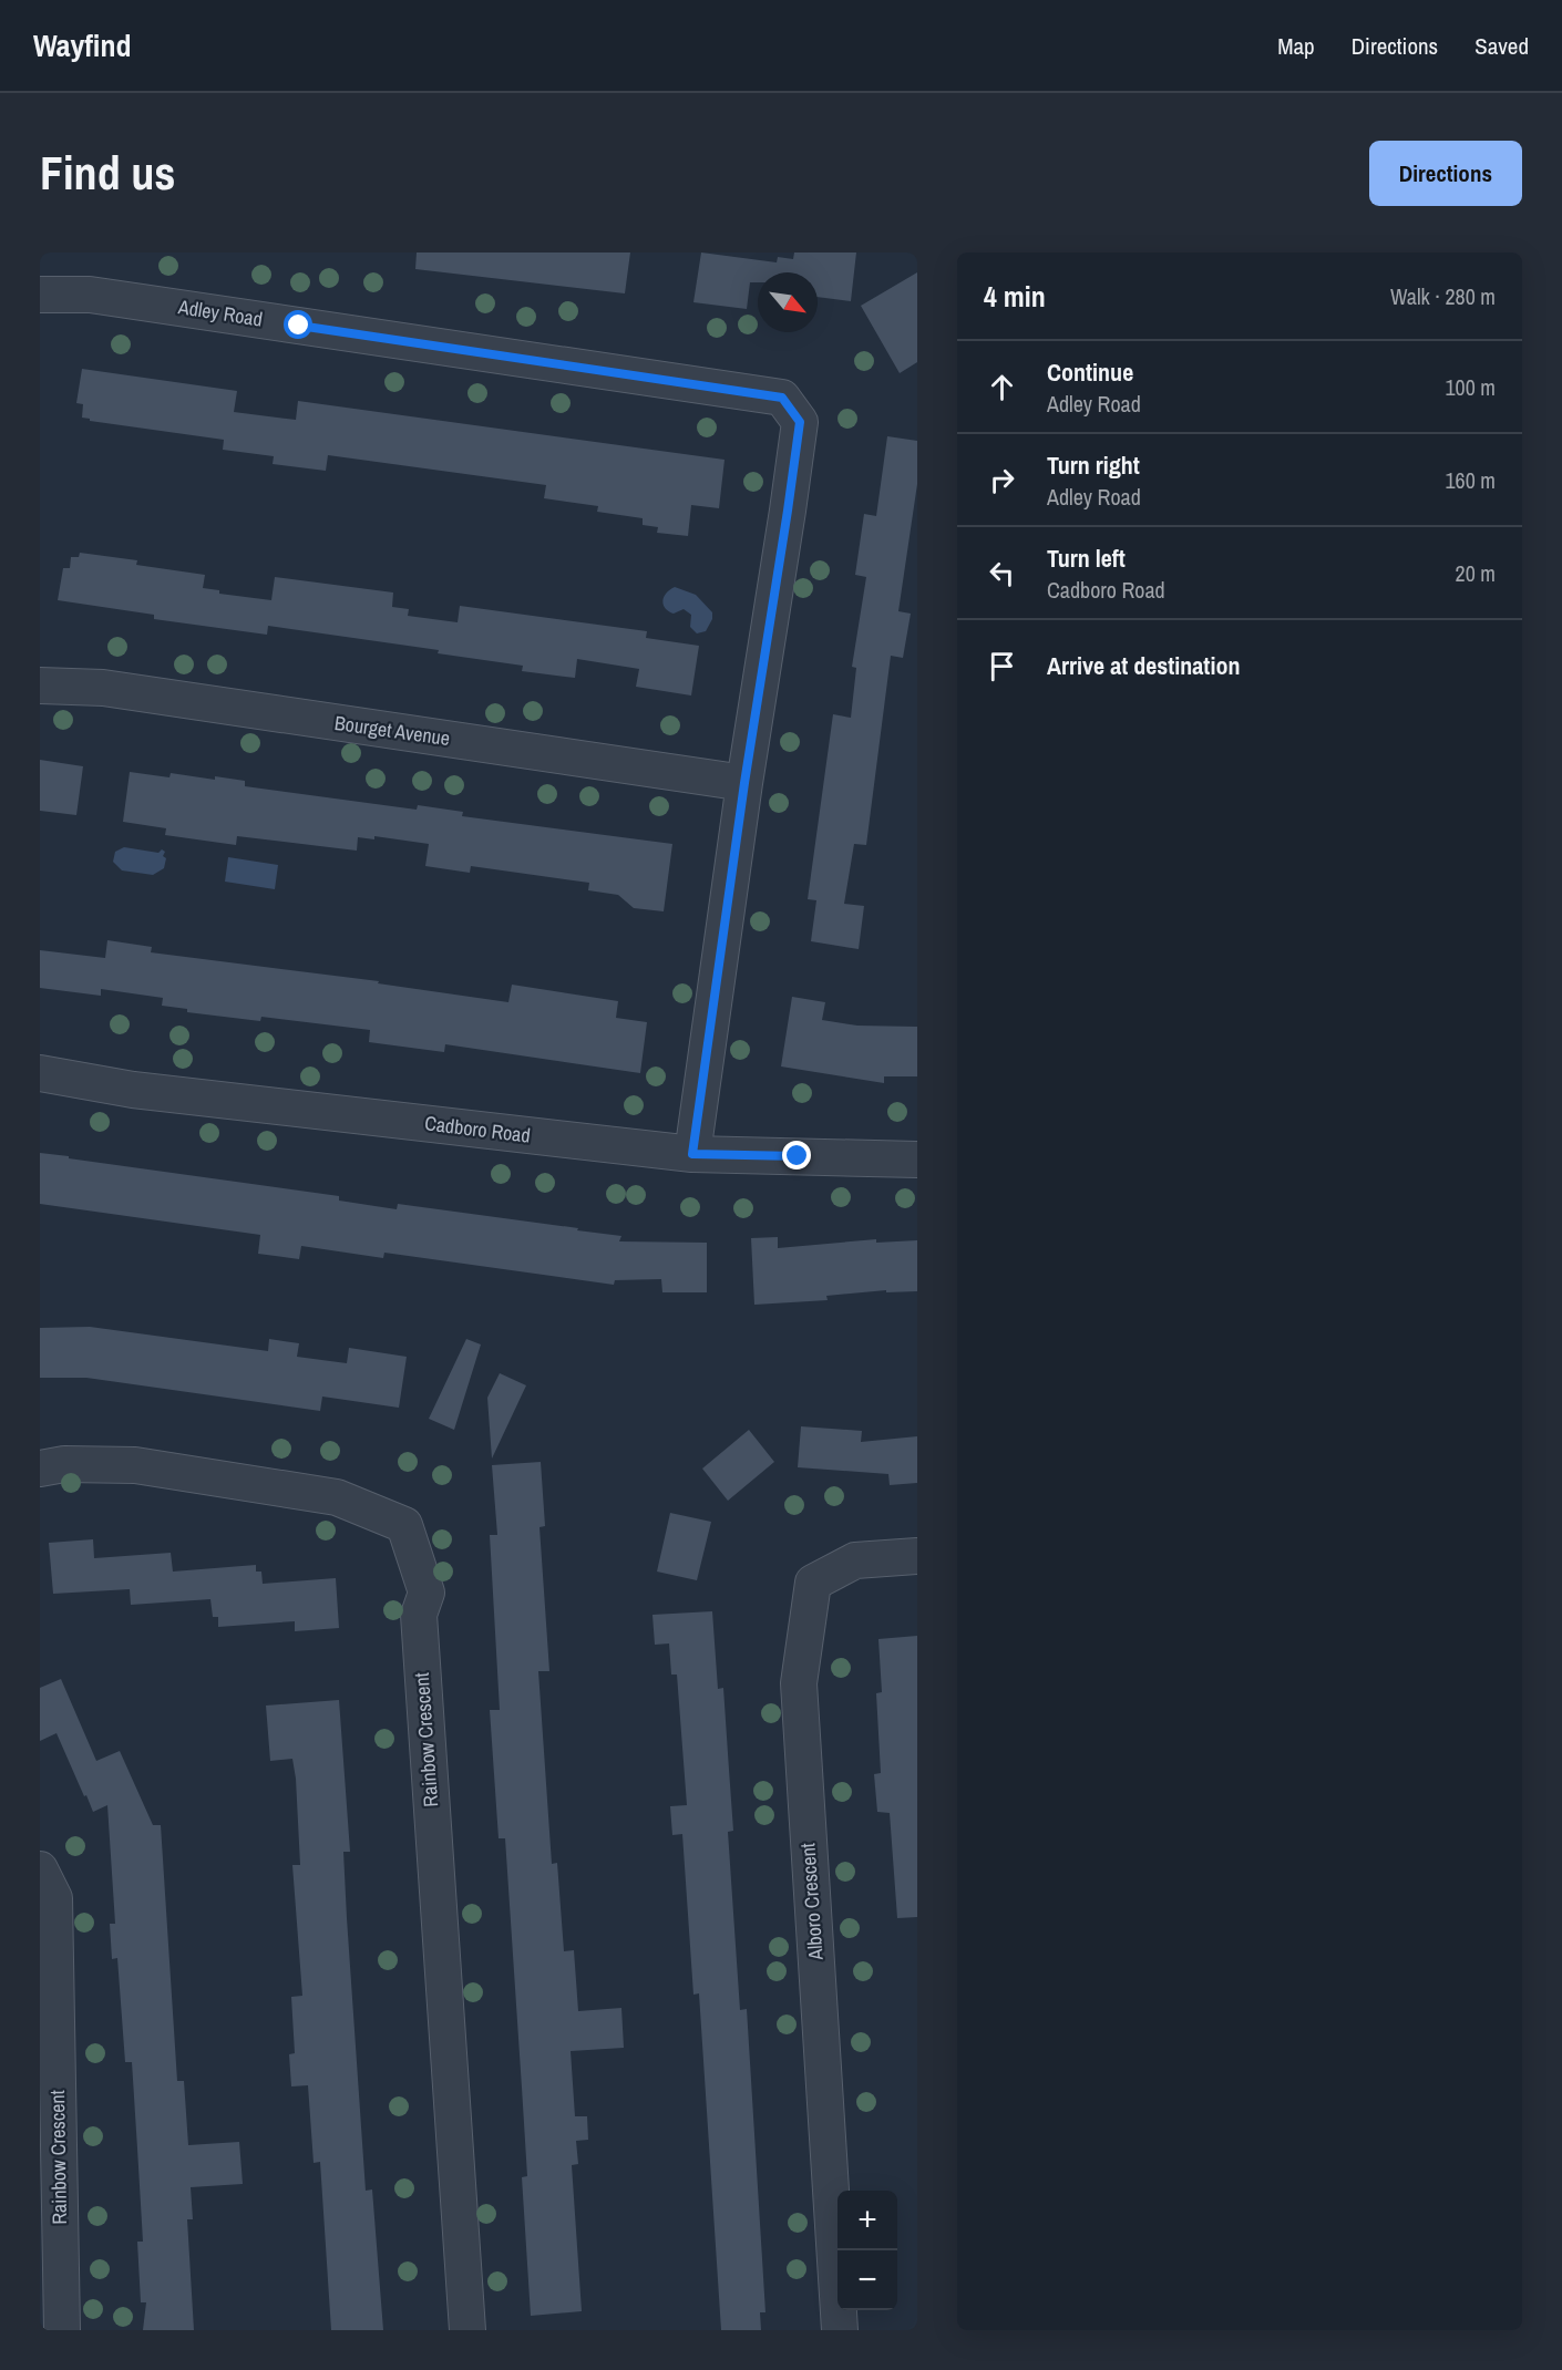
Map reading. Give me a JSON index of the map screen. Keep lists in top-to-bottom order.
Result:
{
  "streets": {
    "street": [
      "Adley Road",
      "Bourget Avenue",
      "Cadboro Road",
      "Rainbow Crescent",
      "Alboro Crescent"
    ]
  },
  "crossings": [
    ["Adley Road", "Bourget Avenue"],
    ["Adley Road", "Cadboro Road"]
  ],
  "north": "bottom right",
  "page": {
    "header": "Wayfind",
    "nav": ["Map", "Directions", "Saved"],
    "buttons": "Directions",
    "title": "Find us",
    "heading": ["4 min", "Walk · 280 m"],
    "list": [
      ["Continue", "Adley Road", "100 m"],
      ["Turn right", "Adley Road", "160 m"],
      ["Turn left", "Cadboro Road", "20 m"],
      "Arrive at destination"
    ],
    "map_buttons": ["+", "−"]
  }
}
